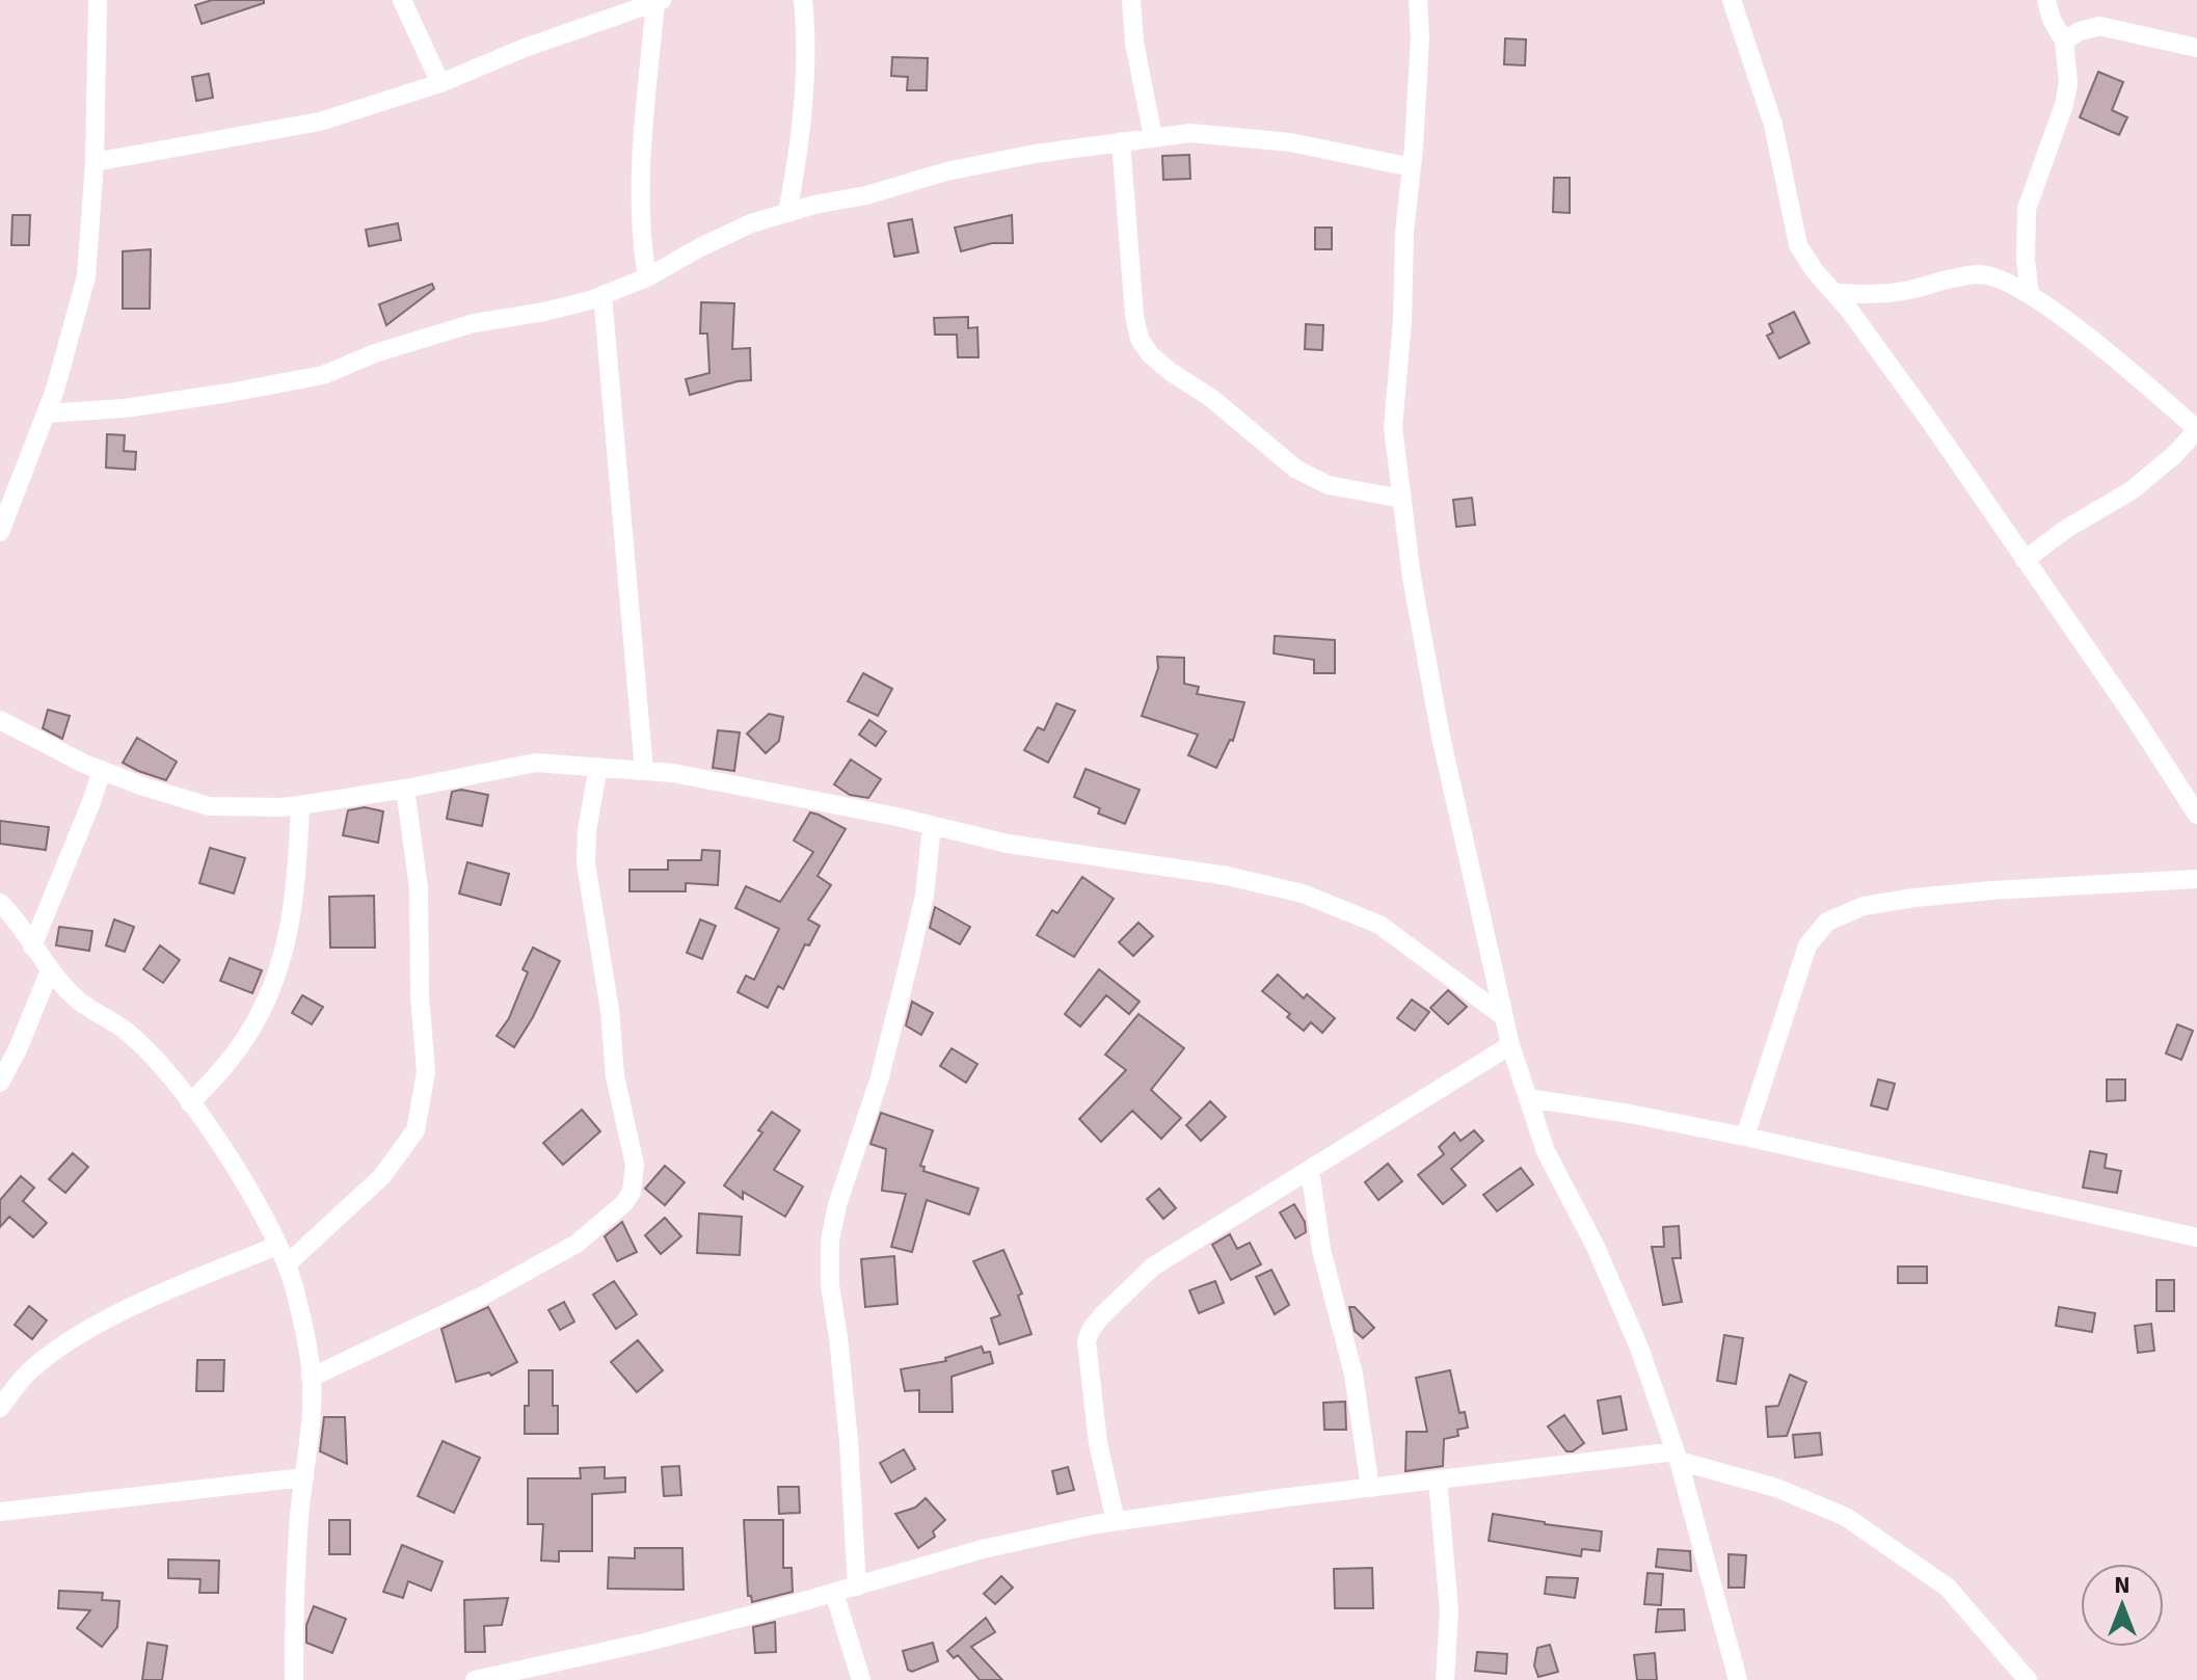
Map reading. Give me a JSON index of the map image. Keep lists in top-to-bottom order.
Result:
{
  "north": "top"
}
